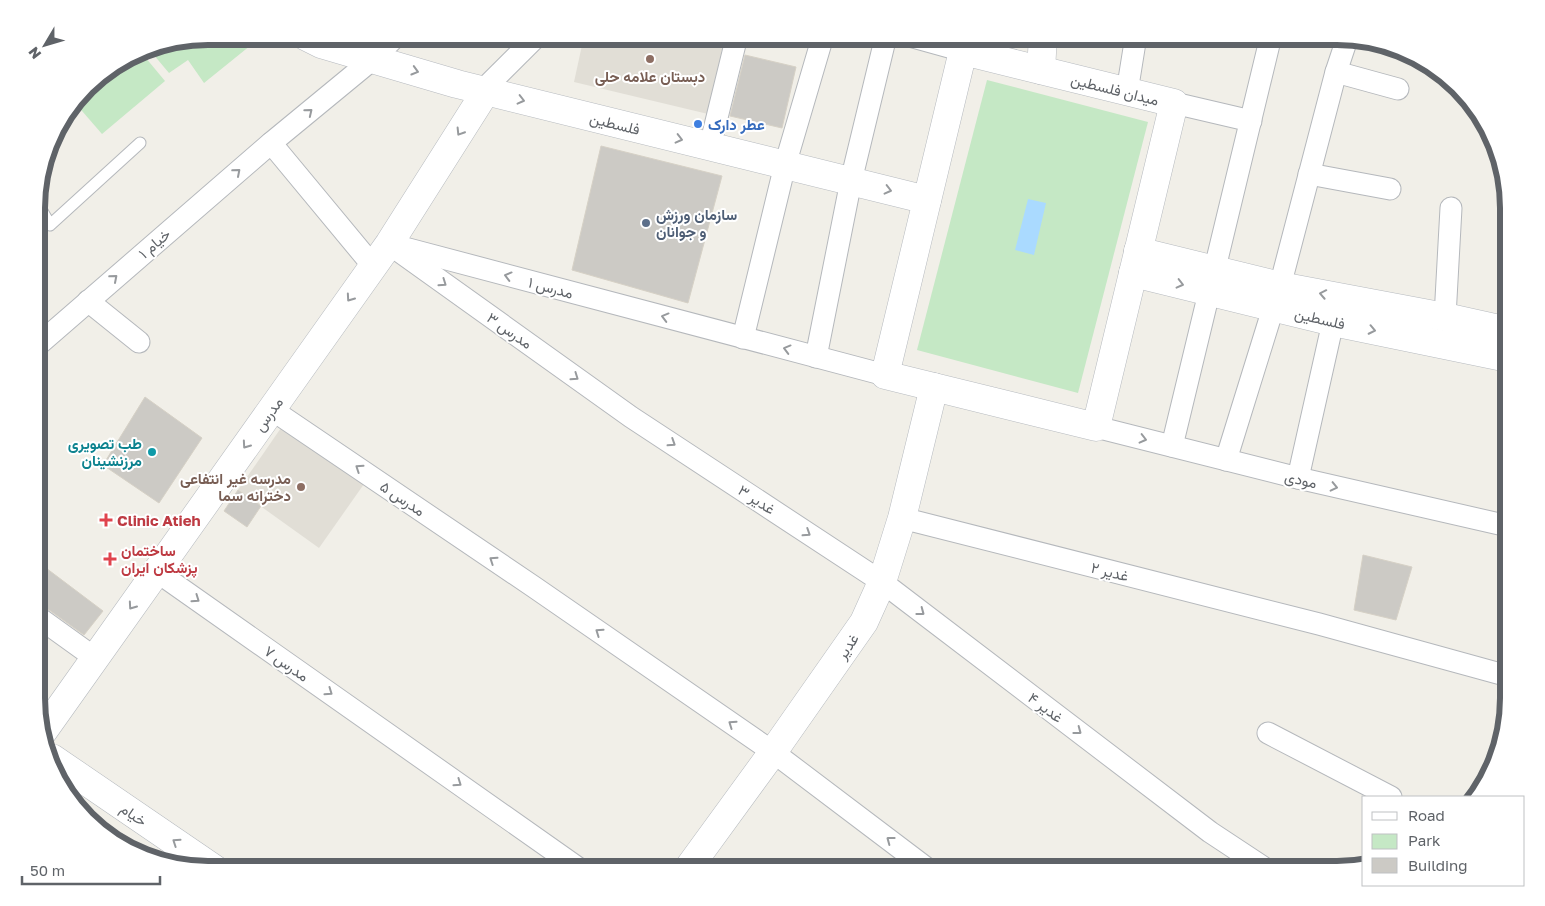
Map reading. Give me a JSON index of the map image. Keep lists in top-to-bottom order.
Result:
{
  "streets": {
    "street": [
      "میدان فلسطین",
      "فلسطین",
      "خیام ۱",
      "مدرس ۱",
      "مدرس ۳",
      "مدرس",
      "مودی",
      "مدرس ۵",
      "غدیر ۳",
      "غدیر ۲",
      "غدیر",
      "مدرس ۷",
      "غدیر ۴",
      "خیام"
    ]
  },
  "crossings": [
    ["میدان فلسطین", "فلسطین"],
    ["میدان فلسطین", "مودی"],
    ["فلسطین", "خیام ۱"],
    ["فلسطین", "مدرس"],
    ["مدرس ۱", "مدرس ۳"],
    ["مدرس ۱", "مدرس"],
    ["مدرس ۳", "مدرس"],
    ["مدرس ۳", "غدیر ۳"],
    ["مدرس", "مدرس ۵"],
    ["مدرس", "مدرس ۷"],
    ["مدرس ۵", "غدیر"],
    ["غدیر ۳", "غدیر"],
    ["غدیر ۳", "غدیر ۴"],
    ["غدیر ۲", "غدیر"],
    ["غدیر", "غدیر ۴"]
  ],
  "one_way": [
    "خیام ۱",
    "مدرس ۱",
    "مدرس ۳",
    "مدرس",
    "مودی",
    "مدرس ۵",
    "غدیر ۳",
    "مدرس ۷",
    "غدیر ۴",
    "خیام"
  ],
  "places": {
    "other": [
      "دبستان علامه حلی",
      "عطر دارک",
      "سازمان ورزش و جوانان",
      "طب تصویری مرزنشینان",
      "مدرسه غیر انتفاعی دخترانه سما"
    ],
    "health": ["Clinic Atieh", "ساختمان پزشکان ایران"]
  },
  "legend": ["Road", "Park", "Building"],
  "scale_bar": "50 m",
  "north": "bottom left"
}
